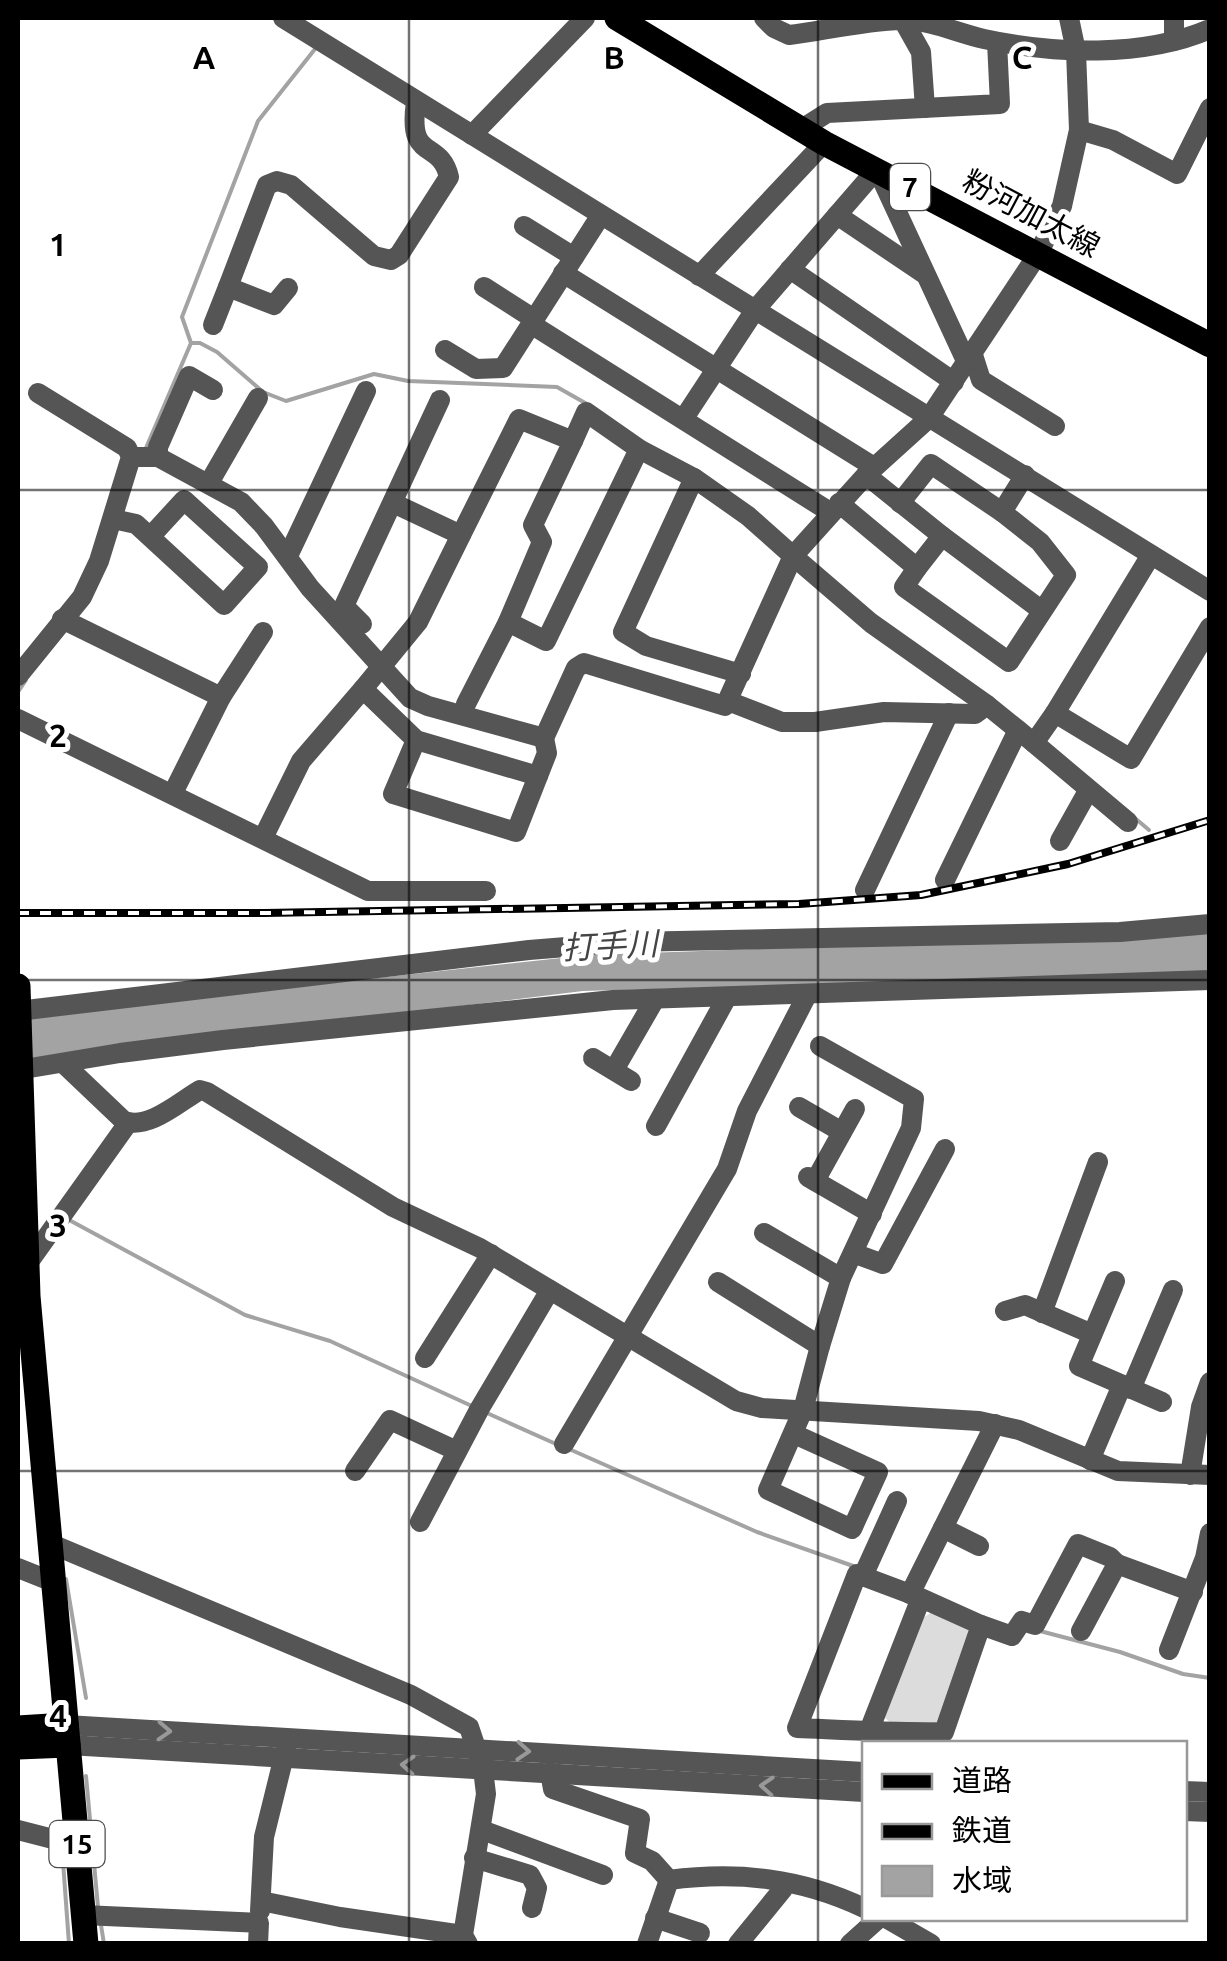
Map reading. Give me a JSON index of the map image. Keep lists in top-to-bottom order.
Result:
{
  "streets": {
    "main road": ["7", "粉河加太線", "15"]
  },
  "water": ["打手川"],
  "legend": ["道路", "鉄道", "水域"],
  "grid": {
    "columns": ["A", "B", "C"],
    "rows": [
      "1",
      "2",
      "3",
      "4"
    ]
  }
}
